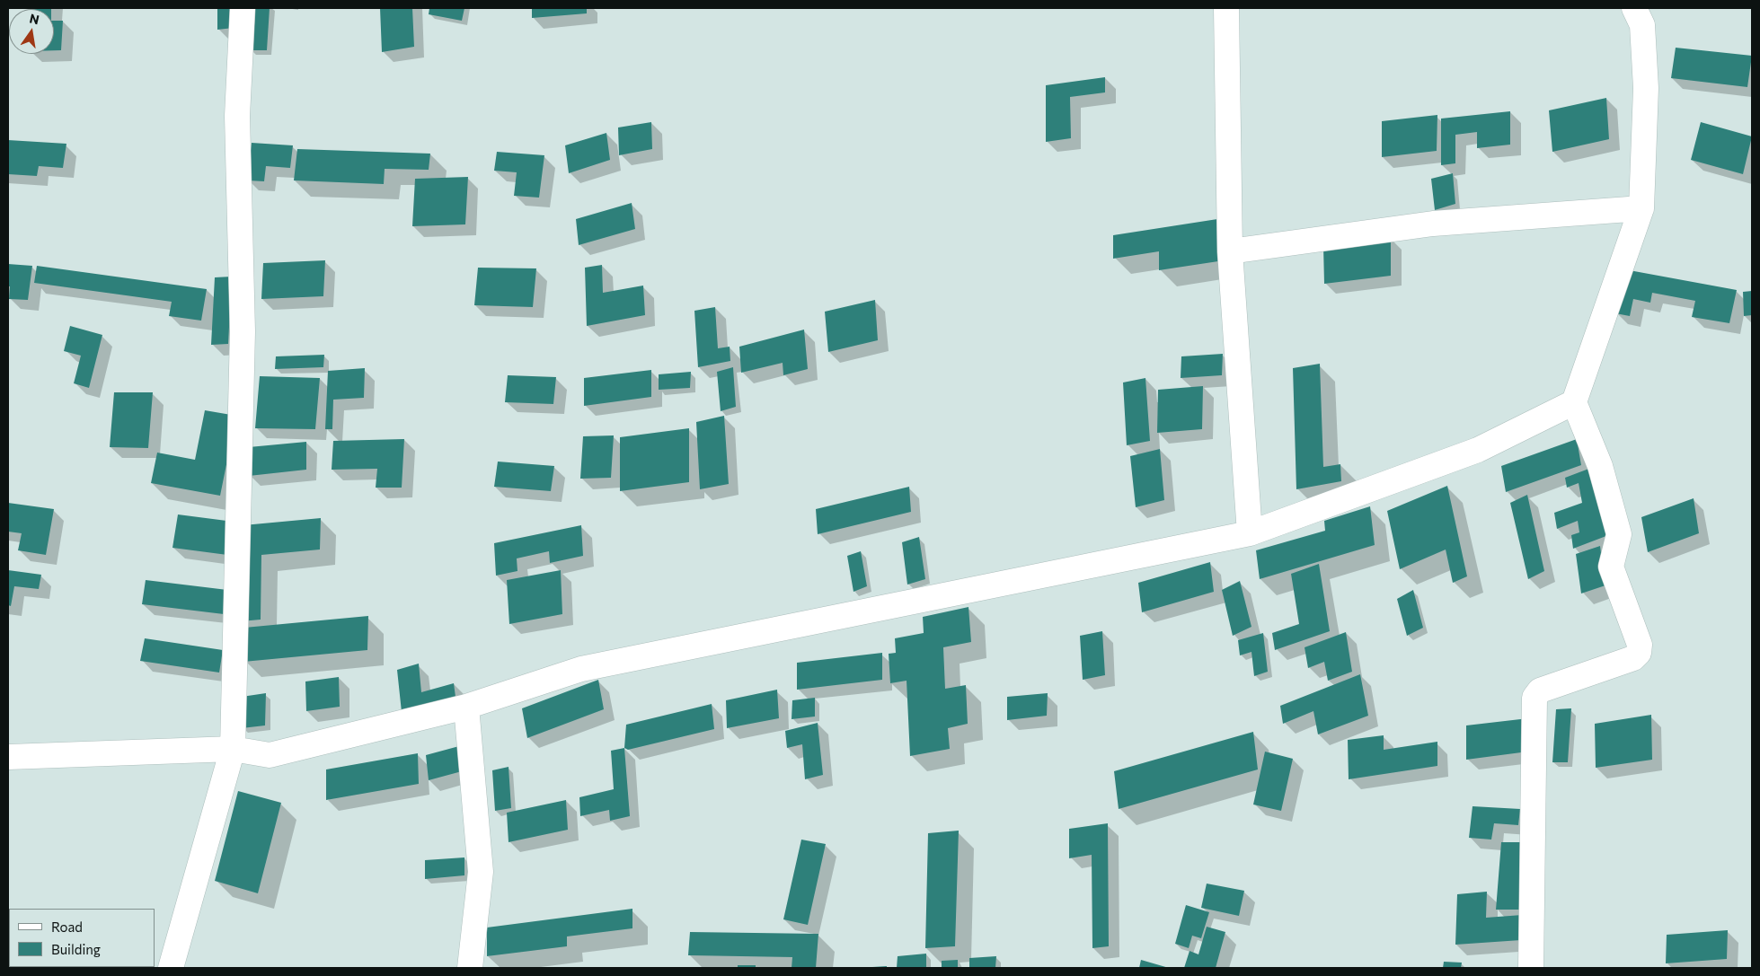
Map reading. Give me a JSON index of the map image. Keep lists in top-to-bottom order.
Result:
{
  "legend": ["Road", "Building"],
  "north": "top"
}
